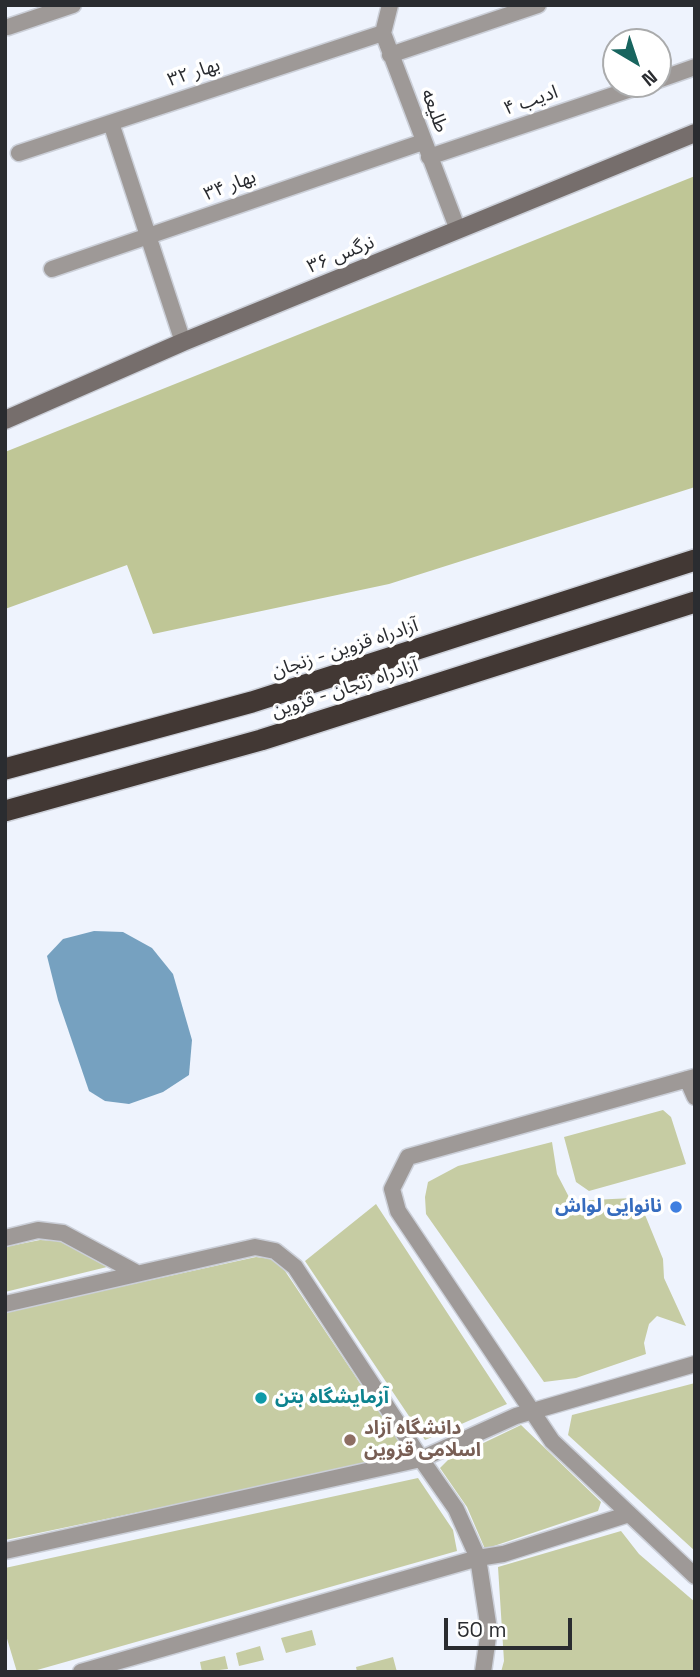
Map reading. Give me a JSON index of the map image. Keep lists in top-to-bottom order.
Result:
{
  "streets": {
    "highway": ["آزادراه قزوین - زنجان", "آزادراه زنجان - قزوین"],
    "street": [
      "بهار ۳۲",
      "ادیب ۴",
      "طلیعه",
      "بهار ۳۴",
      "نرگس ۳۶"
    ]
  },
  "crossings": [
    ["بهار ۳۲", "طلیعه"],
    ["ادیب ۴", "طلیعه"],
    ["ادیب ۴", "بهار ۳۴"],
    ["طلیعه", "بهار ۳۴"],
    ["طلیعه", "نرگس ۳۶"]
  ],
  "places": ["نانوایی لواش", "آزمایشگاه بتن", "دانشگاه آزاد اسلامی قزوین"],
  "scale_bar": "50 m",
  "north": "bottom right"
}
